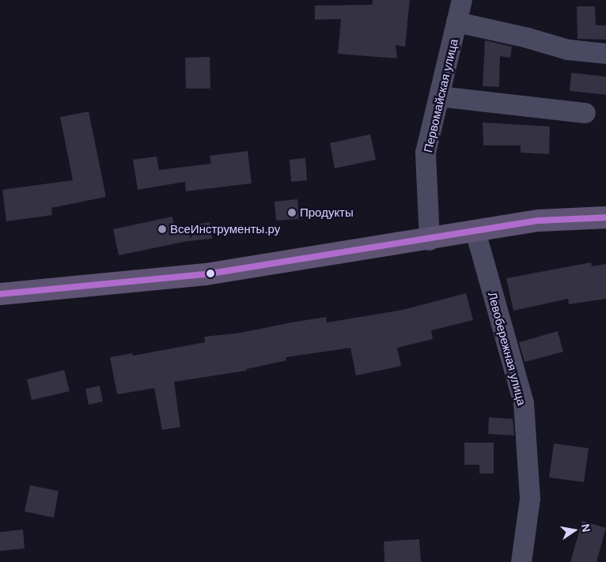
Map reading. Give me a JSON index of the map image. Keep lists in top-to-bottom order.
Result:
{
  "streets": {
    "street": ["Первомайская улица", "Левобережная улица"]
  },
  "places": ["Продукты", "ВсеИнструменты.ру"],
  "north": "right"
}
